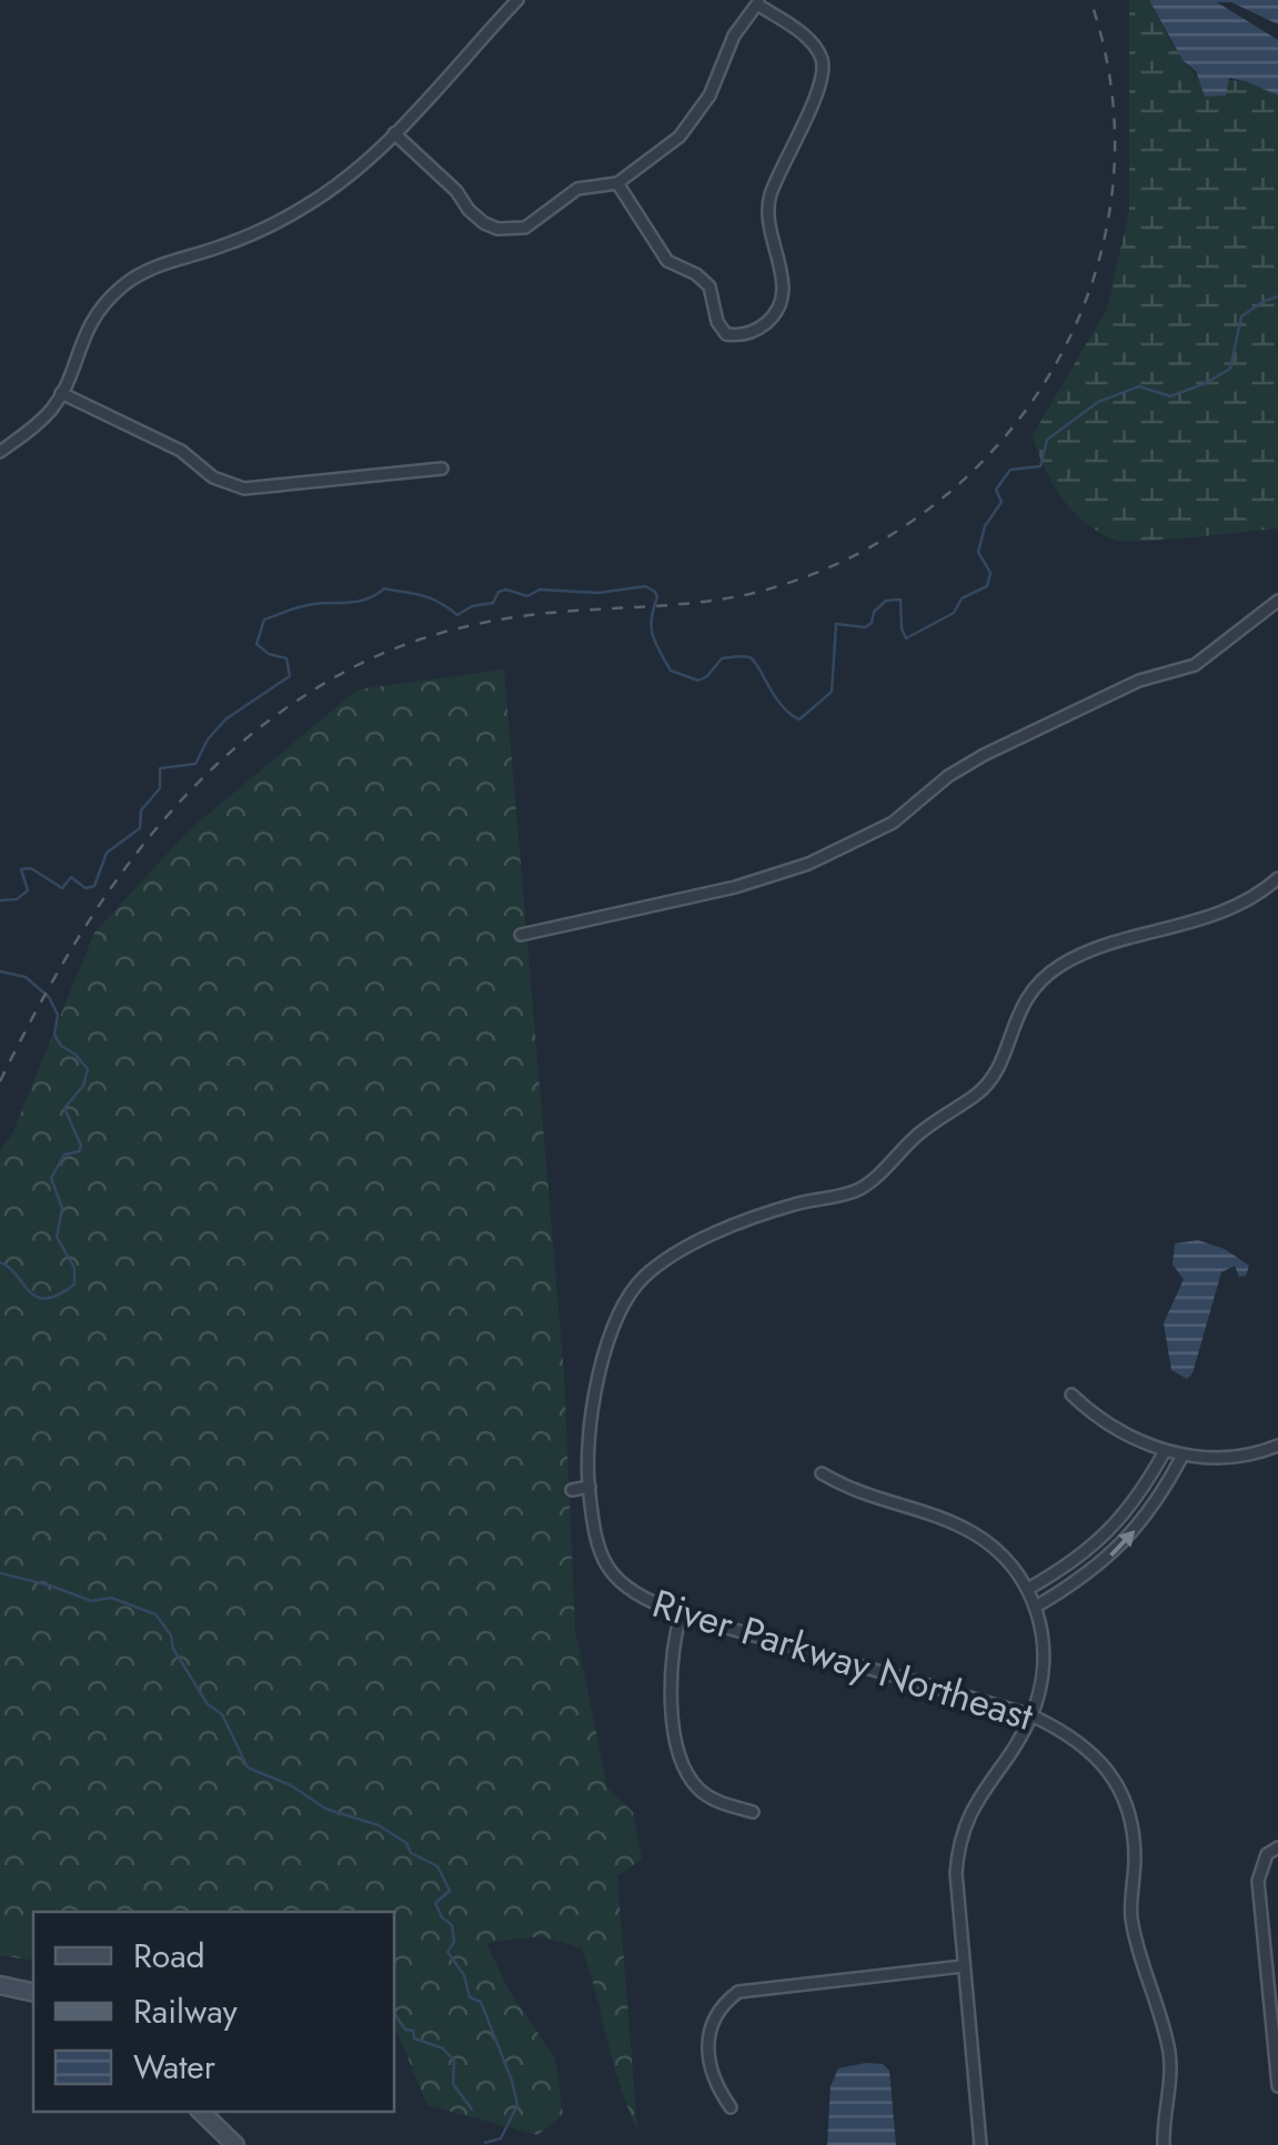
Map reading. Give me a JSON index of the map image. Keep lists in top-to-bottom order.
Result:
{
  "streets": {
    "street": ["River Parkway Northeast"]
  },
  "legend": ["Road", "Railway", "Water"]
}
